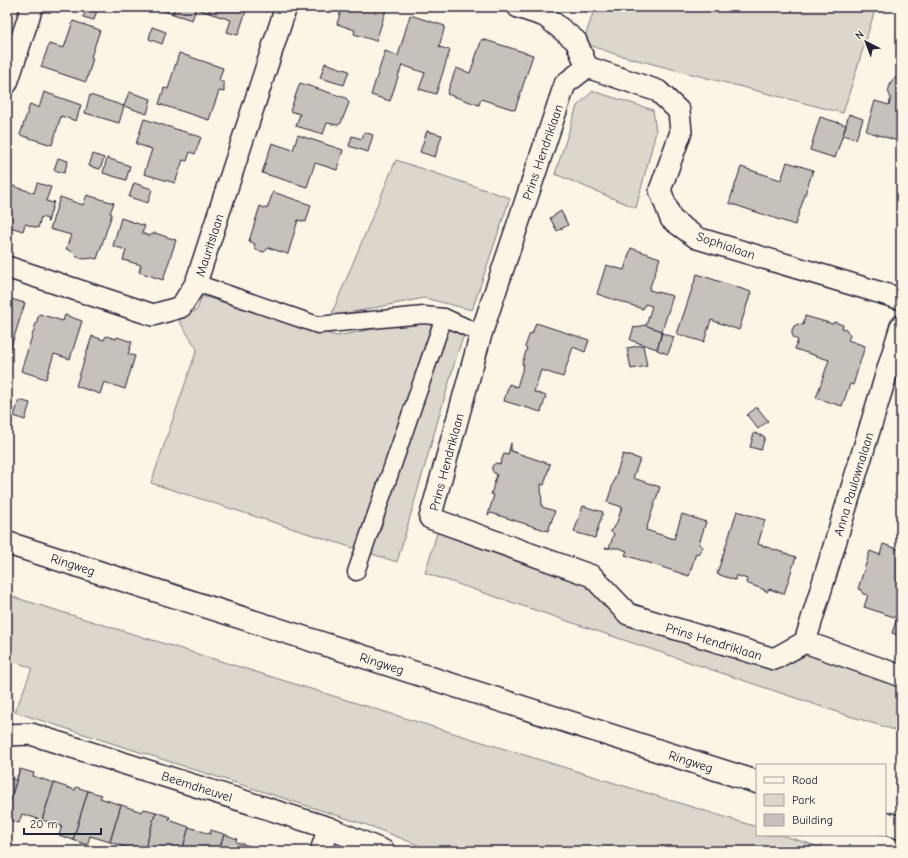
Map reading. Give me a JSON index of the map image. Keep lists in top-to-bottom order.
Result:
{
  "streets": {
    "main road": ["Ringweg"],
    "street": [
      "Prins Hendriklaan",
      "Mauritslaan",
      "Sophialaan",
      "Anna Paulownalaan",
      "Beemdheuvel"
    ]
  },
  "crossings": [
    ["Prins Hendriklaan", "Sophialaan"],
    ["Prins Hendriklaan", "Anna Paulownalaan"]
  ],
  "legend": ["Road", "Park", "Building"],
  "scale_bar": "20 m",
  "north": "top left"
}
